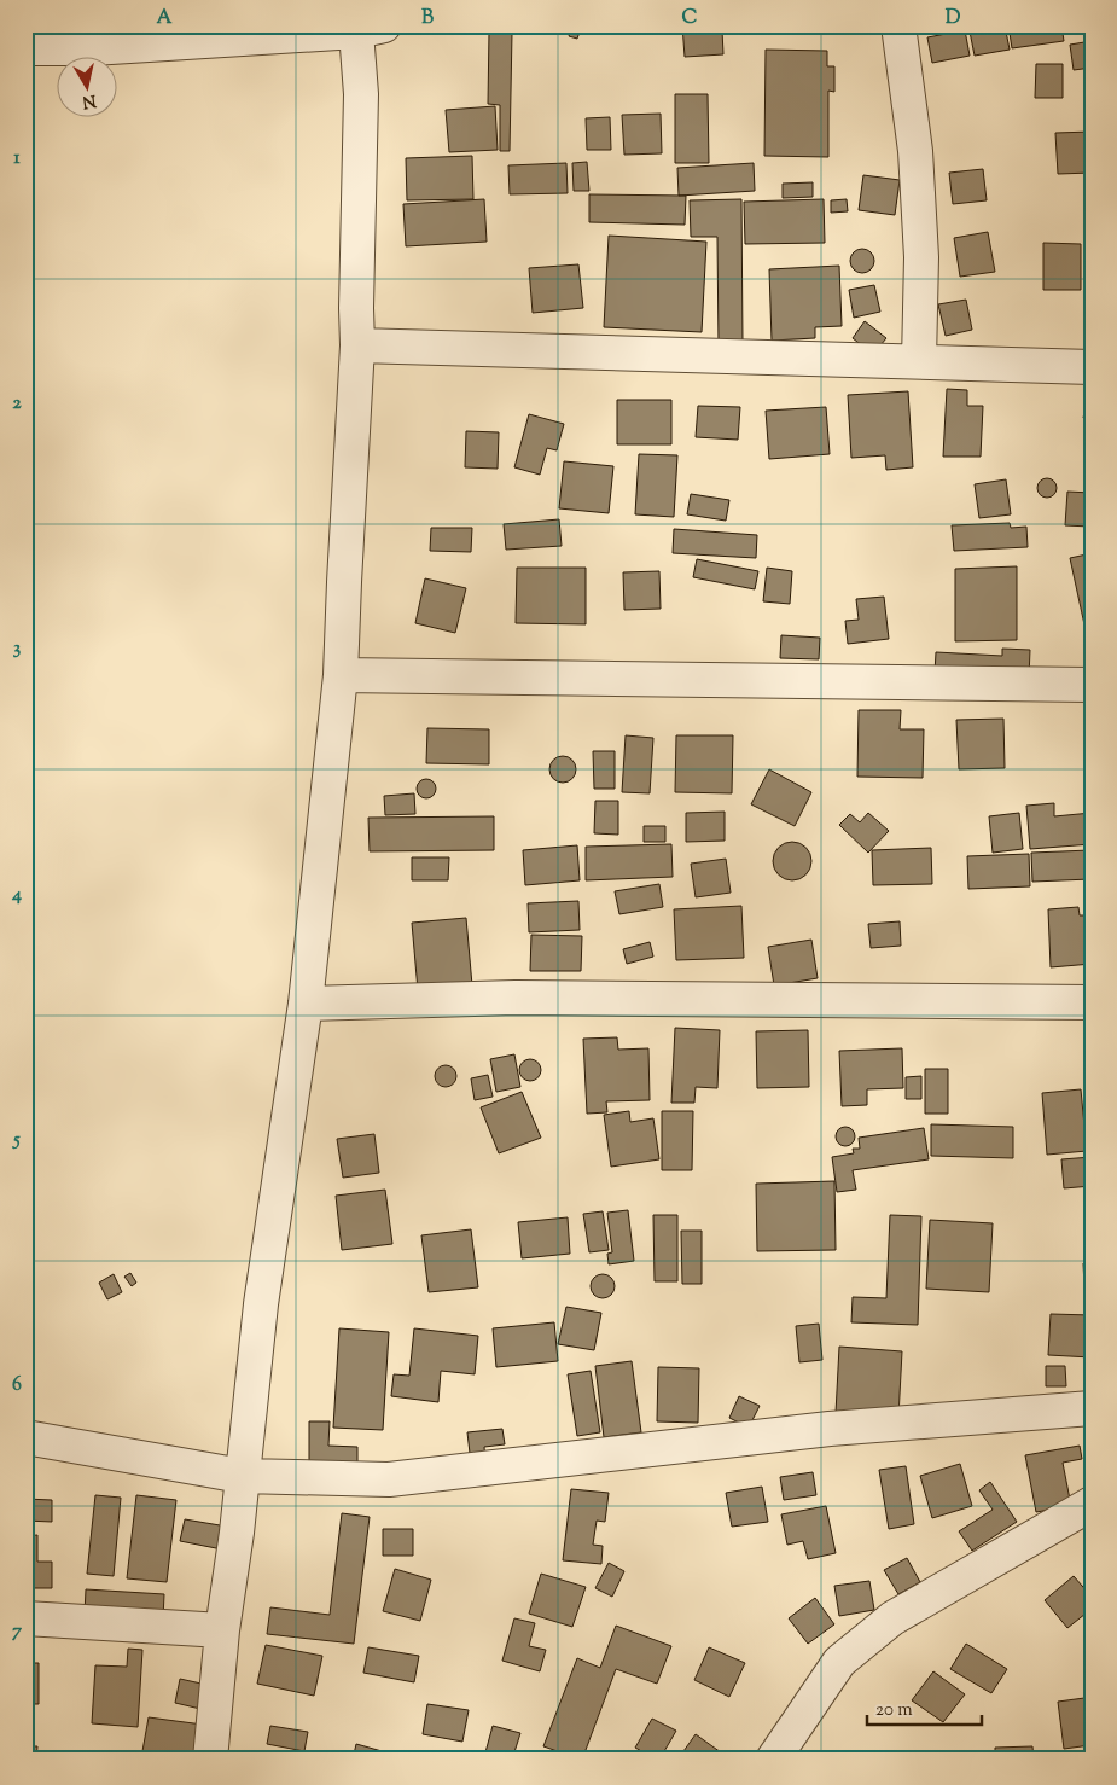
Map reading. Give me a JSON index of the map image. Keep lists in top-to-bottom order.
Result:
{
  "scale_bar": "20 m",
  "north": "bottom",
  "grid": {
    "columns": [
      "A",
      "B",
      "C",
      "D"
    ],
    "rows": [
      "1",
      "2",
      "3",
      "4",
      "5",
      "6",
      "7"
    ]
  }
}
